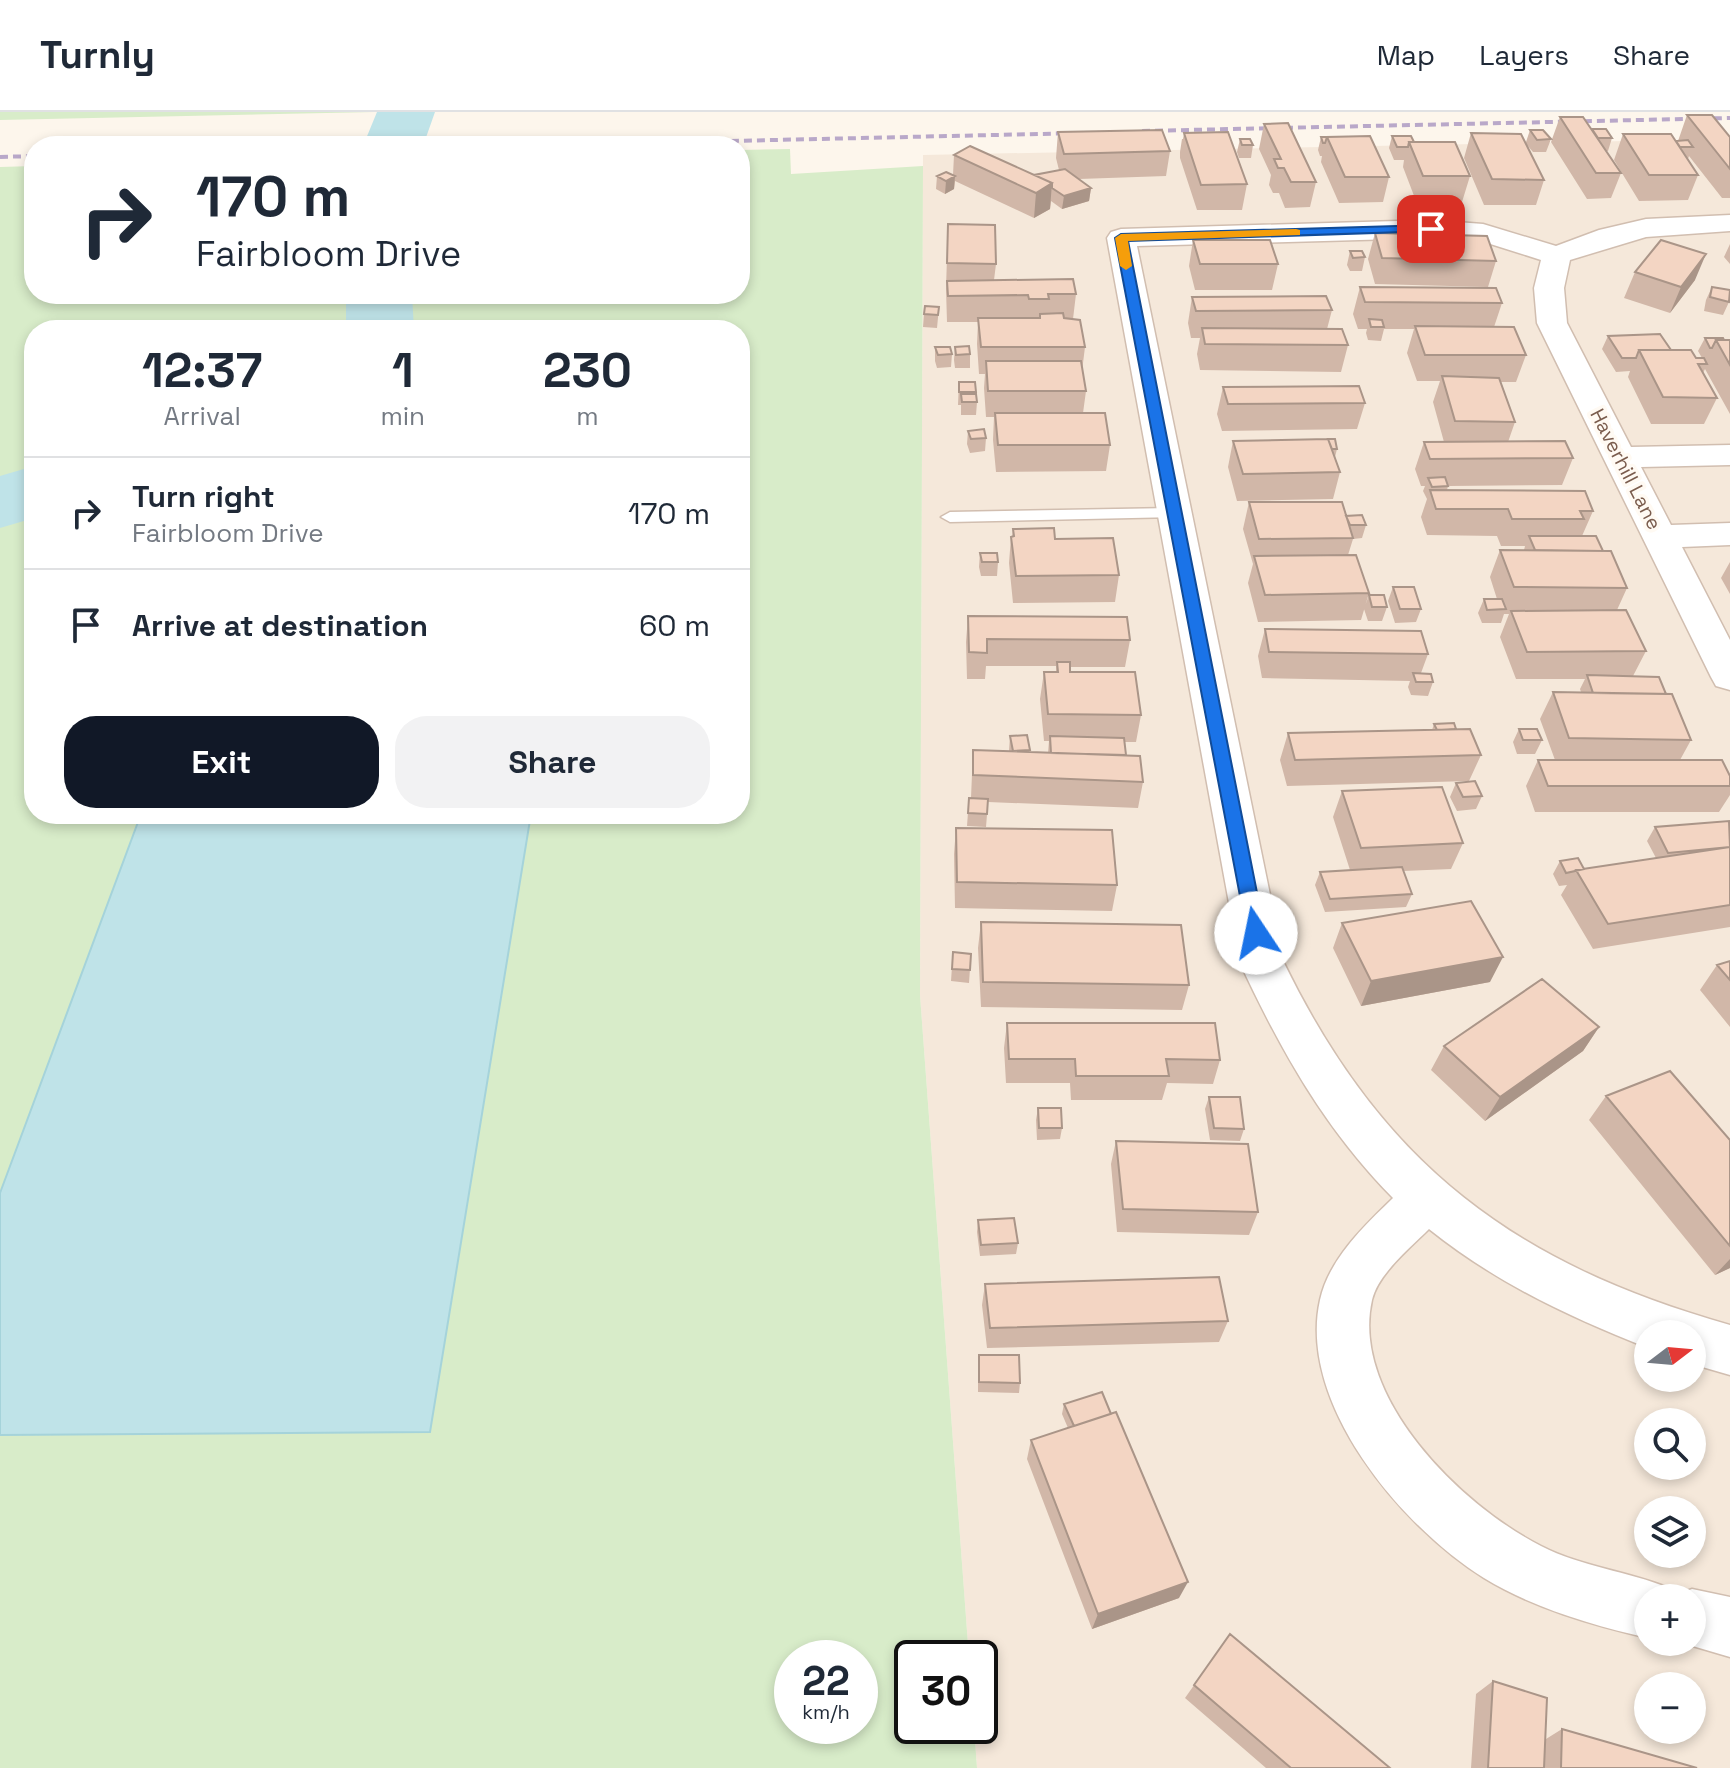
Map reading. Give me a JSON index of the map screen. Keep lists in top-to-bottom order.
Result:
{
  "streets": {
    "street": ["Haverhill Lane"]
  },
  "north": "right",
  "page": {
    "header": "Turnly",
    "nav": ["Map", "Layers", "Share"],
    "turn": ["170 m", "Fairbloom Drive"],
    "eta": [
      "12:37",
      "Arrival",
      "1",
      "min",
      "230",
      "m"
    ],
    "list": [
      {
        "name": "Turn right",
        "note": "Fairbloom Drive",
        "value": "170 m"
      },
      {
        "name": "Arrive at destination",
        "value": "60 m"
      }
    ],
    "buttons": ["Exit", "Share"],
    "map_buttons": ["+", "−"],
    "speed": "22 km/h",
    "limit": "30"
  }
}
